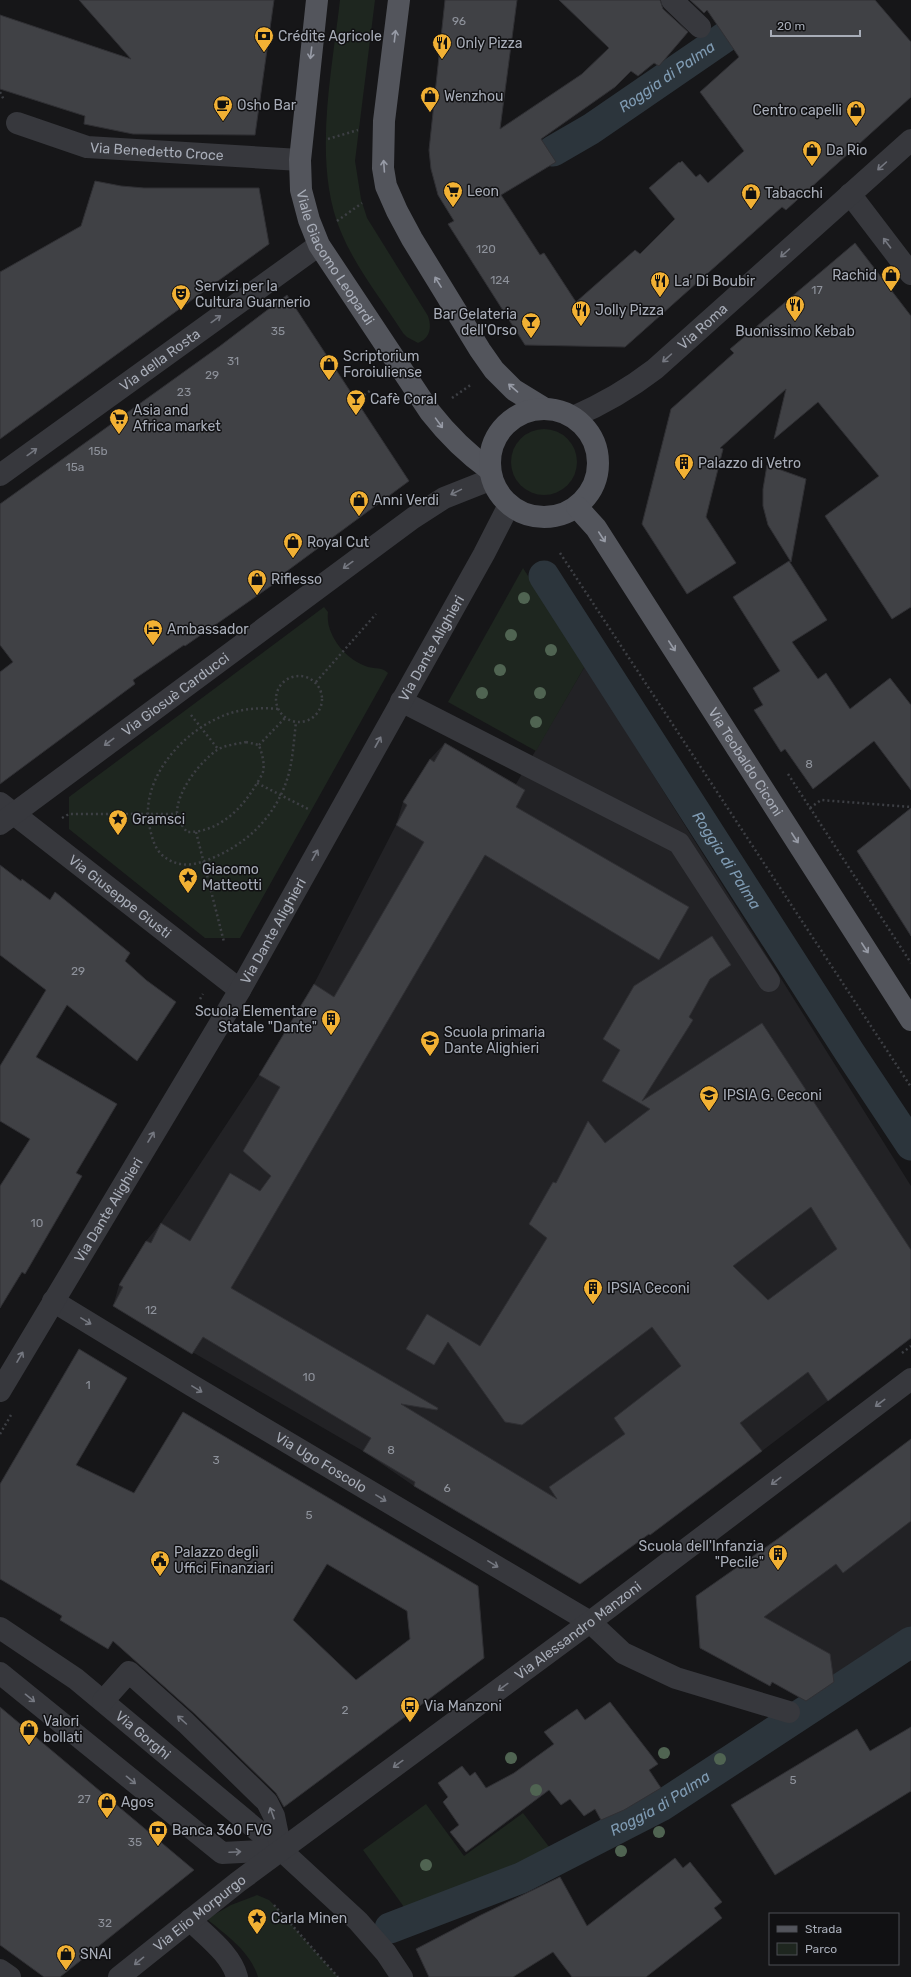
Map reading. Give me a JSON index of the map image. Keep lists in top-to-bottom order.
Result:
{
  "streets": {
    "main road": ["Viale Giacomo Leopardi", "Via Teobaldo Ciconi"],
    "street": [
      "Via Benedetto Croce",
      "Via Roma",
      "Via della Rosta",
      "Via Dante Alighieri",
      "Via Giosuè Carducci",
      "Via Giuseppe Giusti",
      "Via Ugo Foscolo",
      "Via Alessandro Manzoni",
      "Via Gorghi",
      "Via Elio Morpurgo"
    ]
  },
  "crossings": [
    ["Via Benedetto Croce", "Viale Giacomo Leopardi"],
    ["Viale Giacomo Leopardi", "Via Roma"],
    ["Viale Giacomo Leopardi", "Via della Rosta"],
    ["Viale Giacomo Leopardi", "Via Dante Alighieri"],
    ["Viale Giacomo Leopardi", "Via Giosuè Carducci"],
    ["Viale Giacomo Leopardi", "Via Teobaldo Ciconi"],
    ["Via Roma", "Via Dante Alighieri"],
    ["Via Roma", "Via Giosuè Carducci"],
    ["Via Roma", "Via Teobaldo Ciconi"],
    ["Via Dante Alighieri", "Via Giosuè Carducci"],
    ["Via Dante Alighieri", "Via Teobaldo Ciconi"],
    ["Via Dante Alighieri", "Via Giuseppe Giusti"],
    ["Via Dante Alighieri", "Via Ugo Foscolo"],
    ["Via Giosuè Carducci", "Via Teobaldo Ciconi"],
    ["Via Giosuè Carducci", "Via Giuseppe Giusti"],
    ["Via Ugo Foscolo", "Via Alessandro Manzoni"],
    ["Via Alessandro Manzoni", "Via Gorghi"],
    ["Via Alessandro Manzoni", "Via Elio Morpurgo"],
    ["Via Gorghi", "Via Elio Morpurgo"]
  ],
  "one_way": [
    "Via Roma",
    "Via della Rosta",
    "Via Dante Alighieri",
    "Via Giosuè Carducci",
    "Via Teobaldo Ciconi",
    "Via Ugo Foscolo",
    "Via Alessandro Manzoni",
    "Via Elio Morpurgo"
  ],
  "water": ["Roggia di Palma"],
  "places": {
    "bank": ["Crédite Agricole", "Banca 360 FVG"],
    "restaurant": [
      "Only Pizza",
      "La' Di Boubir",
      "Buonissimo Kebab",
      "Jolly Pizza"
    ],
    "shop": [
      "Wenzhou",
      "Centro capelli",
      "Da Rio",
      "Tabacchi",
      "Rachid",
      "Scriptorium Foroiuliense",
      "Anni Verdi",
      "Royal Cut",
      "Riflesso",
      "Valori bollati",
      "Agos",
      "SNAI"
    ],
    "cafe": ["Osho Bar"],
    "supermarket": ["Leon", "Asia and Africa market"],
    "theatre": ["Servizi per la Cultura Guarnerio"],
    "bar": ["Bar Gelateria dell'Orso", "Cafè Coral"],
    "building": [
      "Palazzo di Vetro",
      "Scuola Elementare Statale \"Dante\"",
      "IPSIA Ceconi",
      "Scuola dell'Infanzia \"Pecile\""
    ],
    "hotel": ["Ambassador"],
    "place": ["Gramsci", "Giacomo Matteotti", "Carla Minen"],
    "school or university": ["Scuola primaria Dante Alighieri", "IPSIA G. Ceconi"],
    "public building": ["Palazzo degli Uffici Finanziari"],
    "bus stop": ["Via Manzoni"]
  },
  "house_numbers": [
    "96",
    "120",
    "124",
    "17",
    "35",
    "31",
    "29",
    "23",
    "15b",
    "15a",
    "8",
    "29",
    "10",
    "12",
    "10",
    "1",
    "8",
    "3",
    "6",
    "5",
    "2",
    "5",
    "27",
    "35",
    "32"
  ],
  "legend": ["Strada", "Parco"],
  "scale_bar": "20 m"
}
